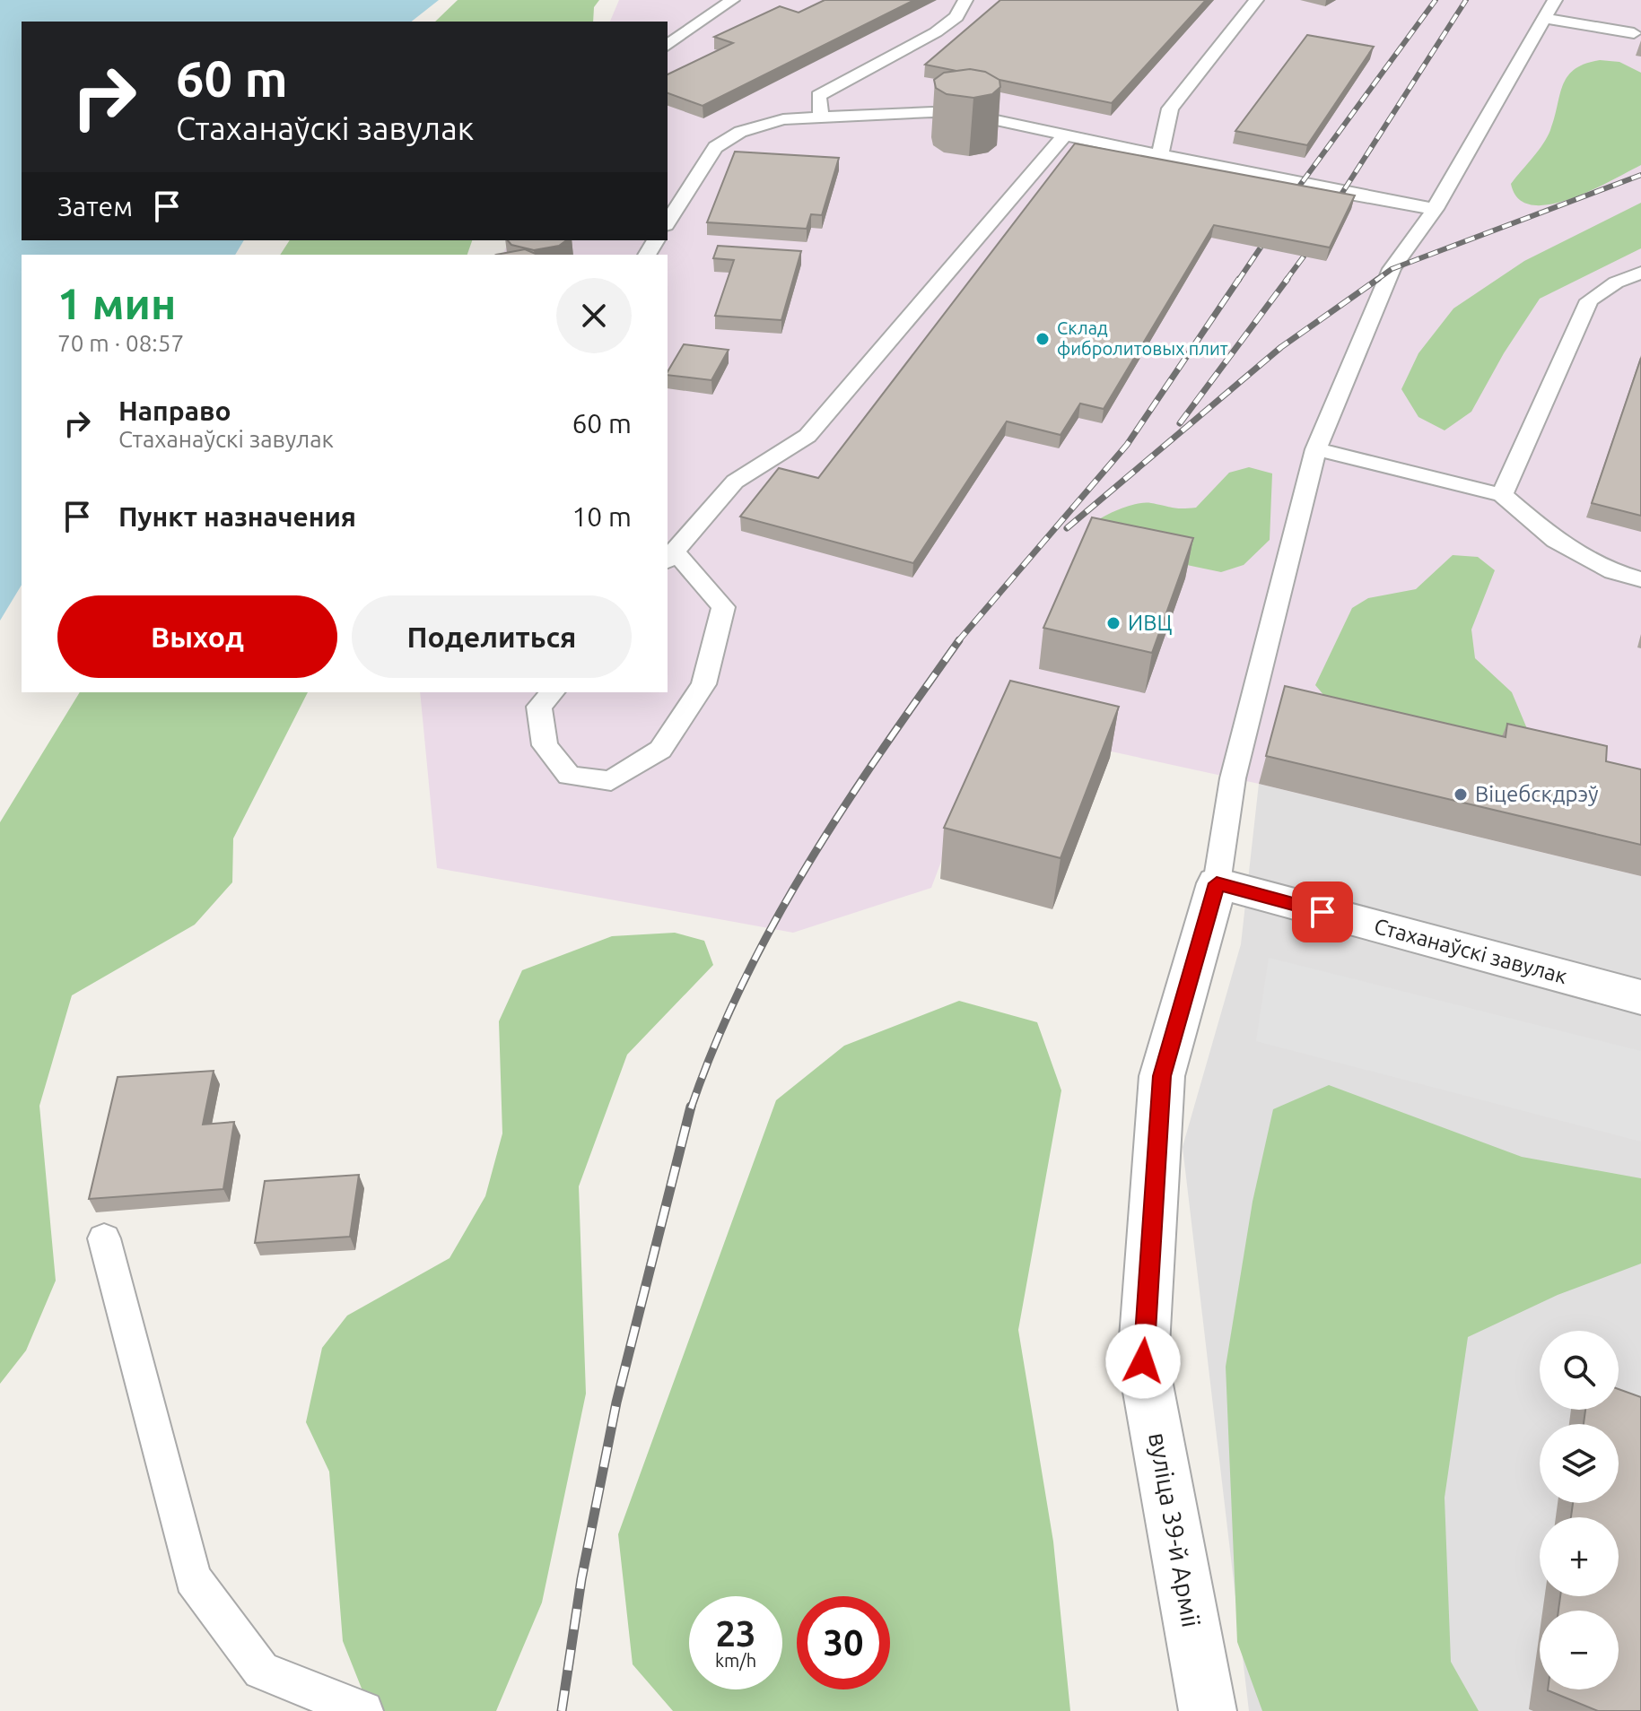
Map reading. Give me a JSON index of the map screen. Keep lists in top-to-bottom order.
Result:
{
  "streets": {
    "street": ["Стаханаўскі завулак", "вуліца 39-й Арміі"]
  },
  "crossings": [
    ["Стаханаўскі завулак", "вуліца 39-й Арміі"]
  ],
  "places": ["Склад фибролитовых плит", "ИВЦ", "Віцебскдрэў"],
  "page": {
    "turn": ["60 m", "Стаханаўскі завулак"],
    "then": "Затем",
    "heading": ["1 мин", "70 m · 08:57"],
    "list": [
      {
        "name": "Направо",
        "note": "Стаханаўскі завулак",
        "value": "60 m"
      },
      {
        "name": "Пункт назначения",
        "value": "10 m"
      }
    ],
    "buttons": ["Выход", "Поделиться"],
    "map_buttons": ["+", "−"],
    "speed": "23 km/h",
    "limit": "30"
  }
}
